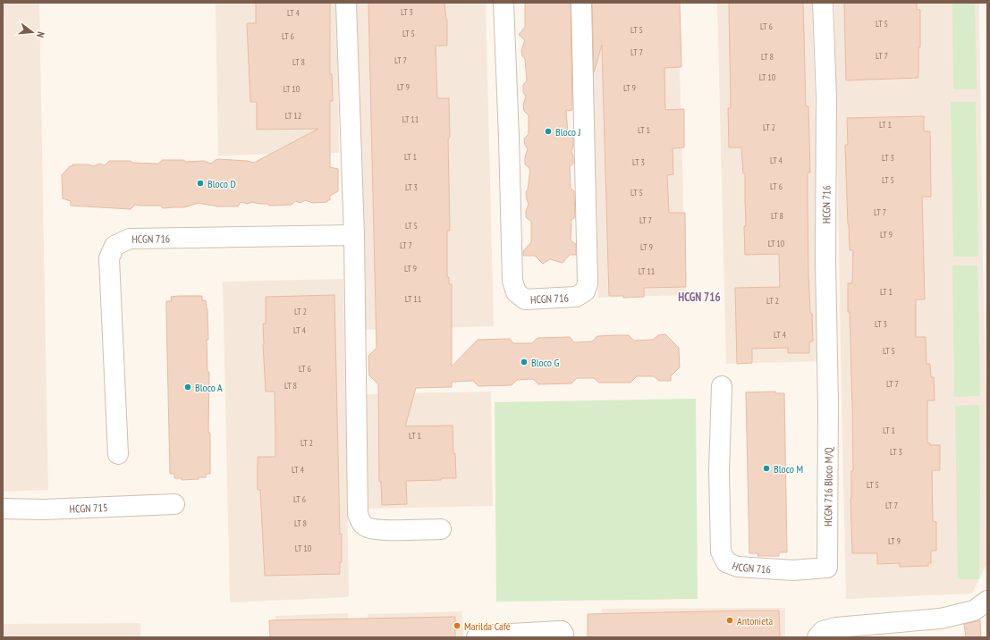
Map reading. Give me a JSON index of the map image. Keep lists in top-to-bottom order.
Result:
{
  "streets": {
    "street": ["HCGN 716", "HCGN 716 Bloco M/Q", "HCGN 715"]
  },
  "crossings": [
    ["HCGN 716", "HCGN 716 Bloco M/Q"]
  ],
  "districts": ["HCGN 716"],
  "places": [
    "Bloco J",
    "Bloco D",
    "Bloco G",
    "Bloco A",
    "Bloco M",
    "Antonieta",
    "Marilda Café"
  ],
  "house_numbers": [
    "LT 3",
    "LT 4",
    "LT 5",
    "LT 6",
    "LT 5",
    "LT 5",
    "LT 6",
    "LT 7",
    "LT 7",
    "LT 8",
    "LT 7",
    "LT 8",
    "LT 10",
    "LT 9",
    "LT 9",
    "LT 10",
    "LT 12",
    "LT 11",
    "LT 1",
    "LT 2",
    "LT 1",
    "LT 1",
    "LT 3",
    "LT 4",
    "LT 3",
    "LT 5",
    "LT 6",
    "LT 3",
    "LT 5",
    "LT 7",
    "LT 8",
    "LT 7",
    "LT 5",
    "LT 9",
    "LT 10",
    "LT 7",
    "LT 9",
    "LT 9",
    "LT 11",
    "LT 1",
    "LT 11",
    "LT 2",
    "LT 2",
    "LT 3",
    "LT 4",
    "LT 4",
    "LT 5",
    "LT 6",
    "LT 7",
    "LT 8",
    "LT 1",
    "LT 1",
    "LT 2",
    "LT 3",
    "LT 4",
    "LT 5",
    "LT 6",
    "LT 7",
    "LT 8",
    "LT 9",
    "LT 10"
  ],
  "north": "right"
}
